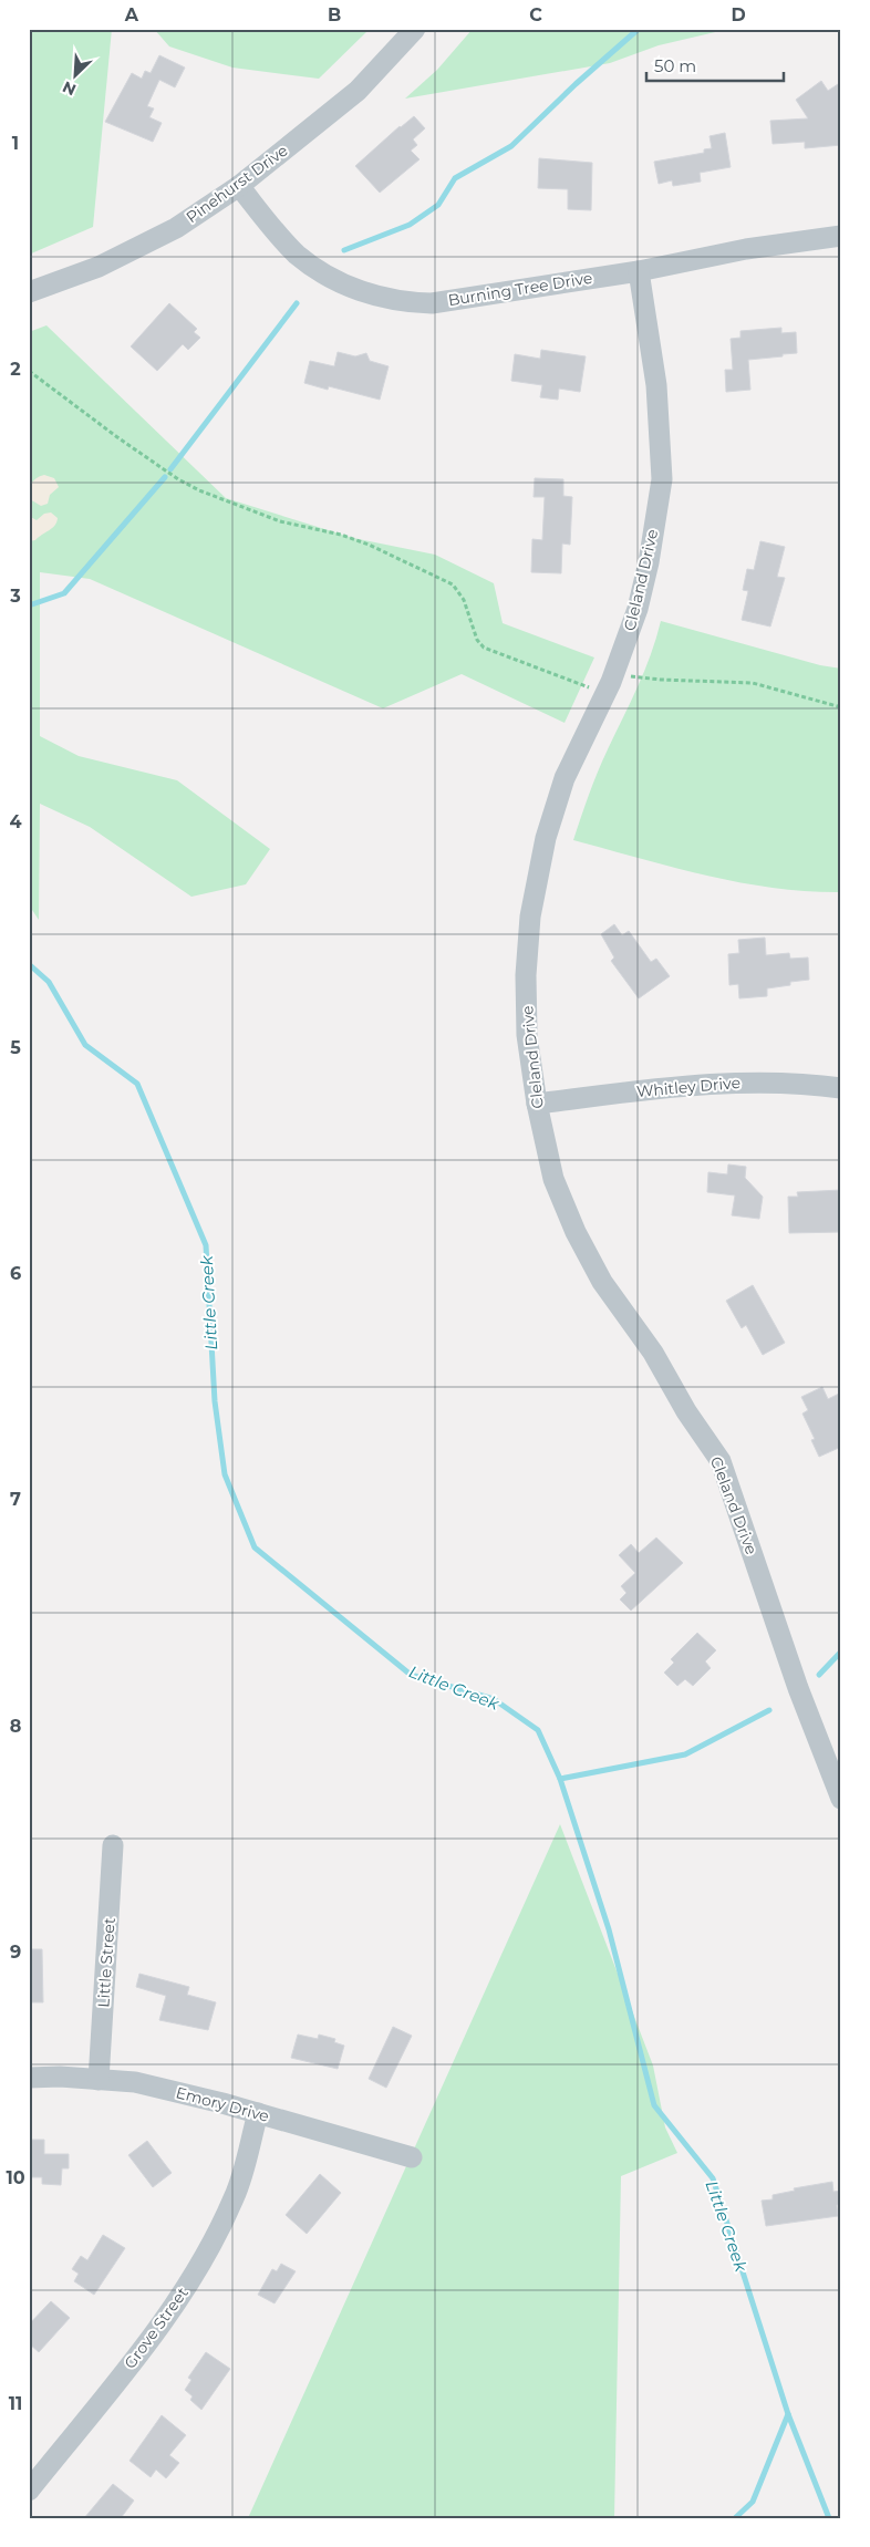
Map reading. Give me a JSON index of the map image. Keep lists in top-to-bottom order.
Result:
{
  "streets": {
    "street": [
      "Pinehurst Drive",
      "Burning Tree Drive",
      "Cleland Drive",
      "Whitley Drive",
      "Little Street",
      "Emory Drive",
      "Grove Street"
    ]
  },
  "crossings": [
    ["Pinehurst Drive", "Burning Tree Drive"],
    ["Burning Tree Drive", "Cleland Drive"],
    ["Cleland Drive", "Whitley Drive"],
    ["Little Street", "Emory Drive"],
    ["Emory Drive", "Grove Street"]
  ],
  "water": ["Little Creek"],
  "scale_bar": "50 m",
  "north": "bottom left",
  "grid": {
    "columns": [
      "A",
      "B",
      "C",
      "D"
    ],
    "rows": [
      "1",
      "2",
      "3",
      "4",
      "5",
      "6",
      "7",
      "8",
      "9",
      "10",
      "11"
    ]
  }
}
